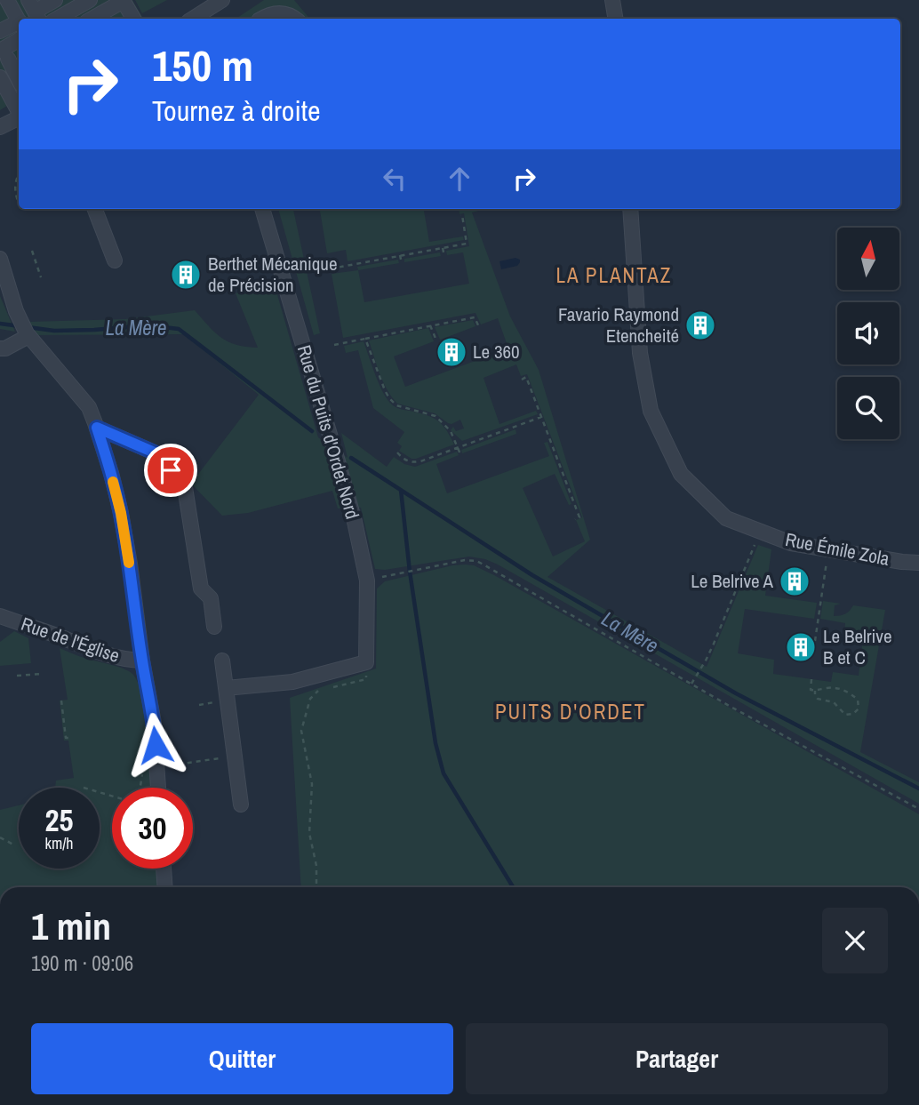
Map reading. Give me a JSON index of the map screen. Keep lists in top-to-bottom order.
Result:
{
  "streets": {
    "street": ["Rue du Puits d'Ordet Nord", "Rue Émile Zola", "Rue de l'Église"]
  },
  "districts": ["LA PLANTAZ", "PUITS D'ORDET"],
  "water": ["La Mère"],
  "places": {
    "building": [
      "Berthet Mécanique de Précision",
      "Favario Raymond Etencheité",
      "Le 360",
      "Le Belrive A",
      "Le Belrive B et C"
    ]
  },
  "north": "top",
  "page": {
    "turn": ["150 m", "Tournez à droite"],
    "speed": "25 km/h",
    "limit": "30",
    "heading": ["1 min", "190 m · 09:06"],
    "buttons": ["Quitter", "Partager"]
  }
}
